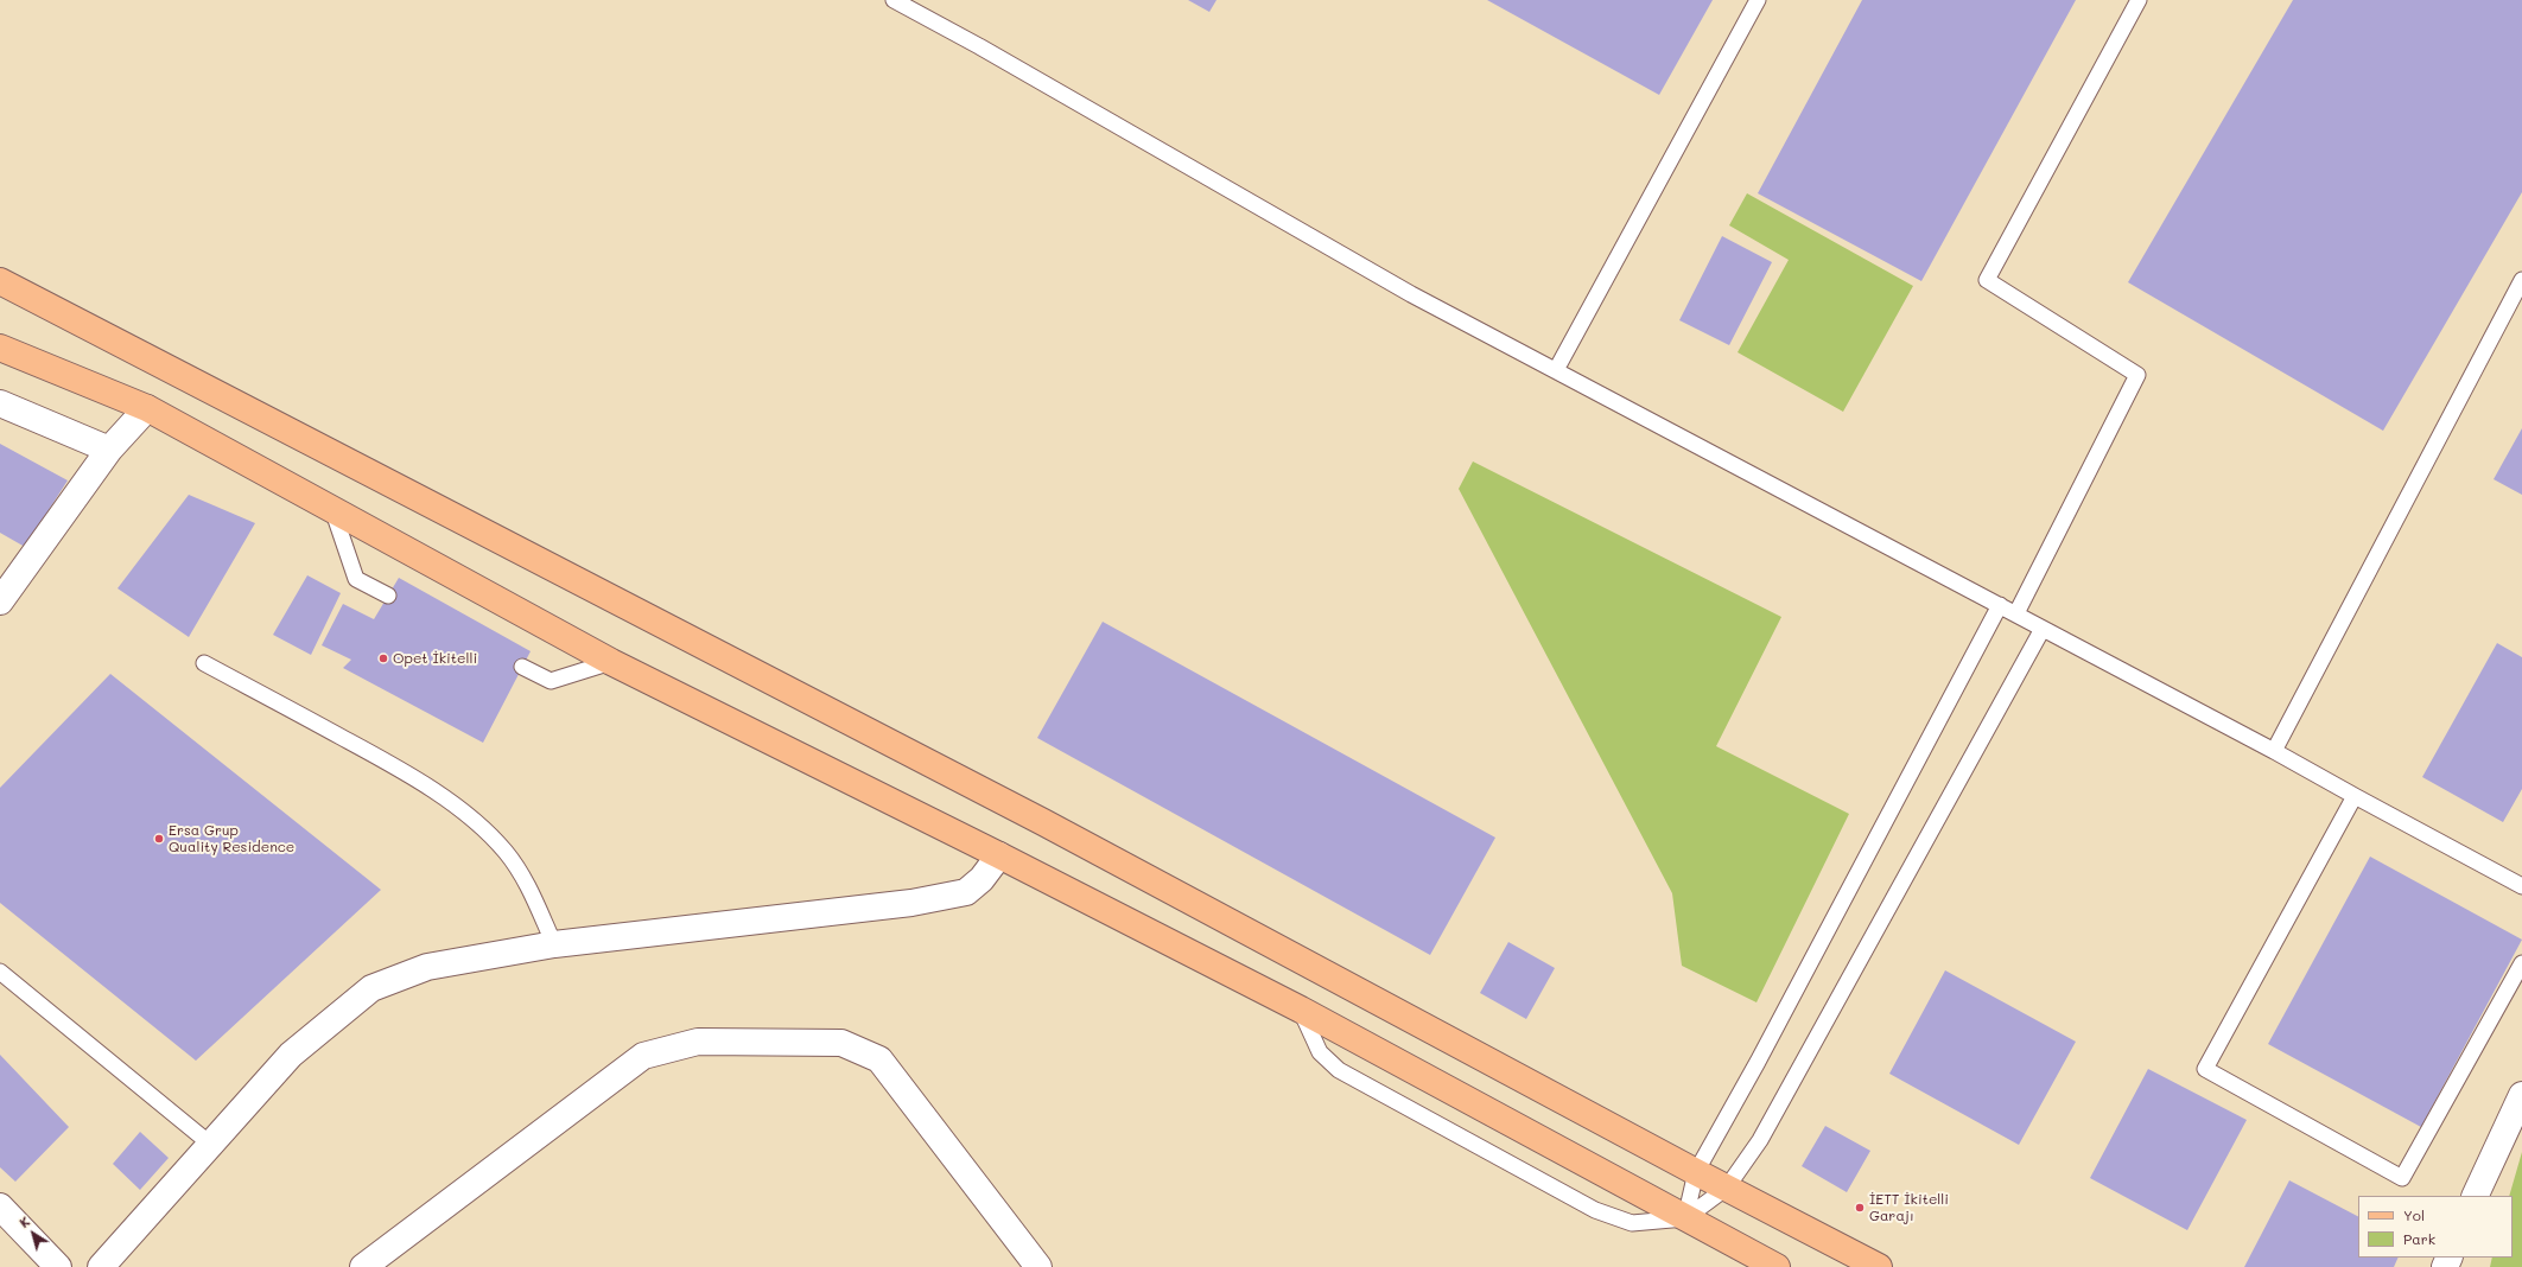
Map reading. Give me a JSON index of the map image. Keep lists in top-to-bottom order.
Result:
{
  "places": ["Opet İkitelli", "Ersa Grup Quality Residence", "İETT İkitelli Garajı"],
  "legend": ["Yol", "Park"],
  "north": "top left"
}
